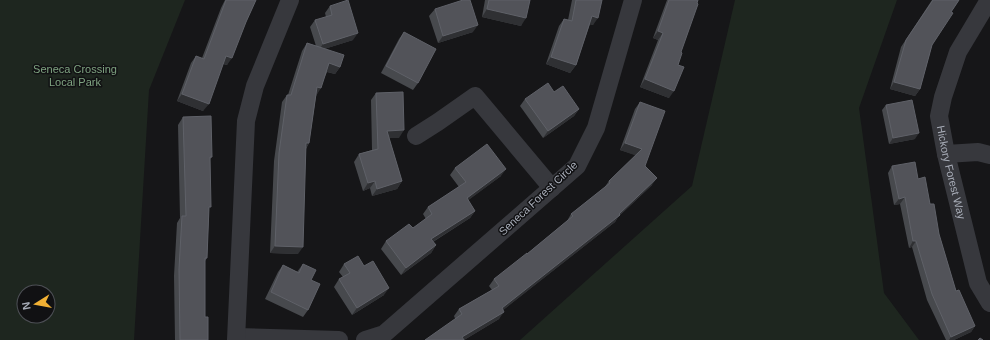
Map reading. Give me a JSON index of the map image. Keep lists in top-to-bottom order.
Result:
{
  "streets": {
    "street": ["Hickory Forest Way", "Seneca Forest Circle"]
  },
  "parks": ["Seneca Crossing Local Park"],
  "north": "left"
}
